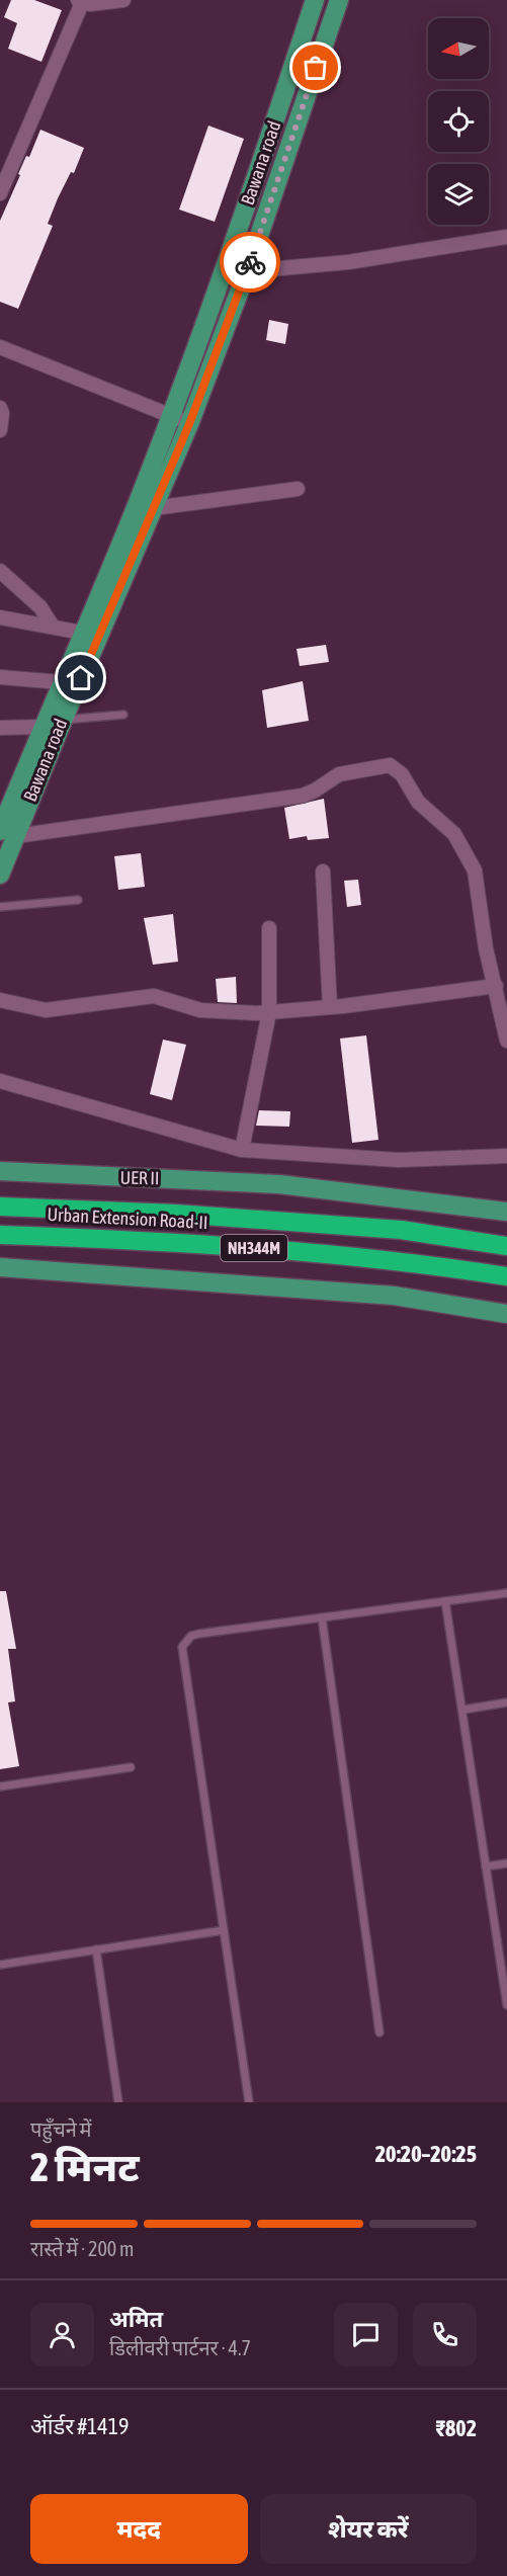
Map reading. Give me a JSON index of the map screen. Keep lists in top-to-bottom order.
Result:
{
  "streets": {
    "highway": ["Urban Extension Road-II", "NH344M"],
    "main road": ["Bawana road", "UER II"]
  },
  "north": "left",
  "page": {
    "heading": ["2 मिनट", "पहुँचने में", "20:20–20:25"],
    "panel": [
      "अमित",
      "डिलीवरी पार्टनर · 4.7",
      "ऑर्डर #1419",
      "₹802"
    ],
    "bar": "रास्ते में · 200 m",
    "buttons": ["मदद", "शेयर करें"]
  }
}
